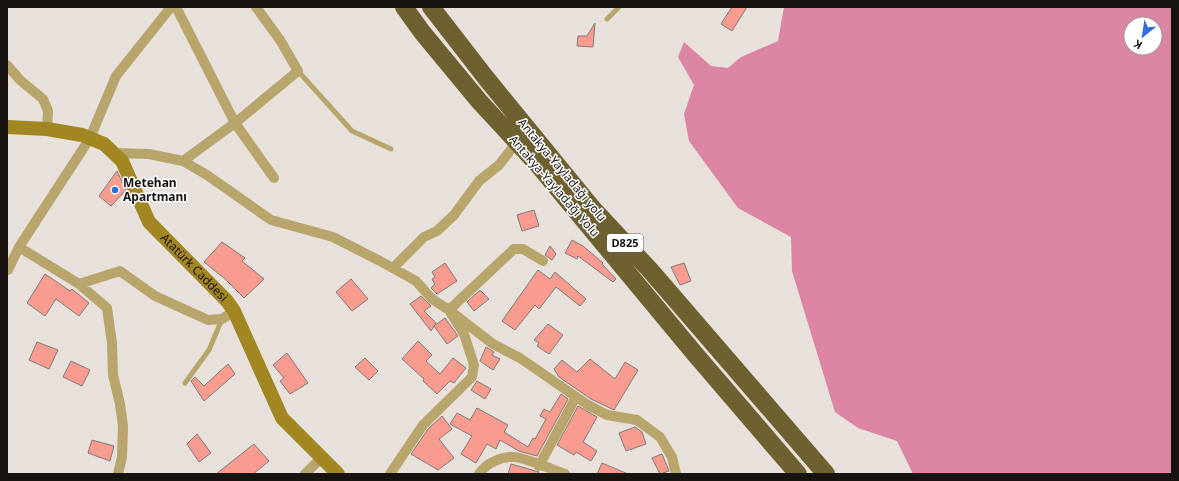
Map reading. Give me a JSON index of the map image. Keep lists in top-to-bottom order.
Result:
{
  "streets": {
    "highway": ["Antakya-Yayladağı yolu", "Antakya-Yayladağı Yolu", "D825"],
    "main road": ["Atatürk Caddesi"]
  },
  "places": ["Metehan Apartmanı"],
  "north": "bottom left"
}
